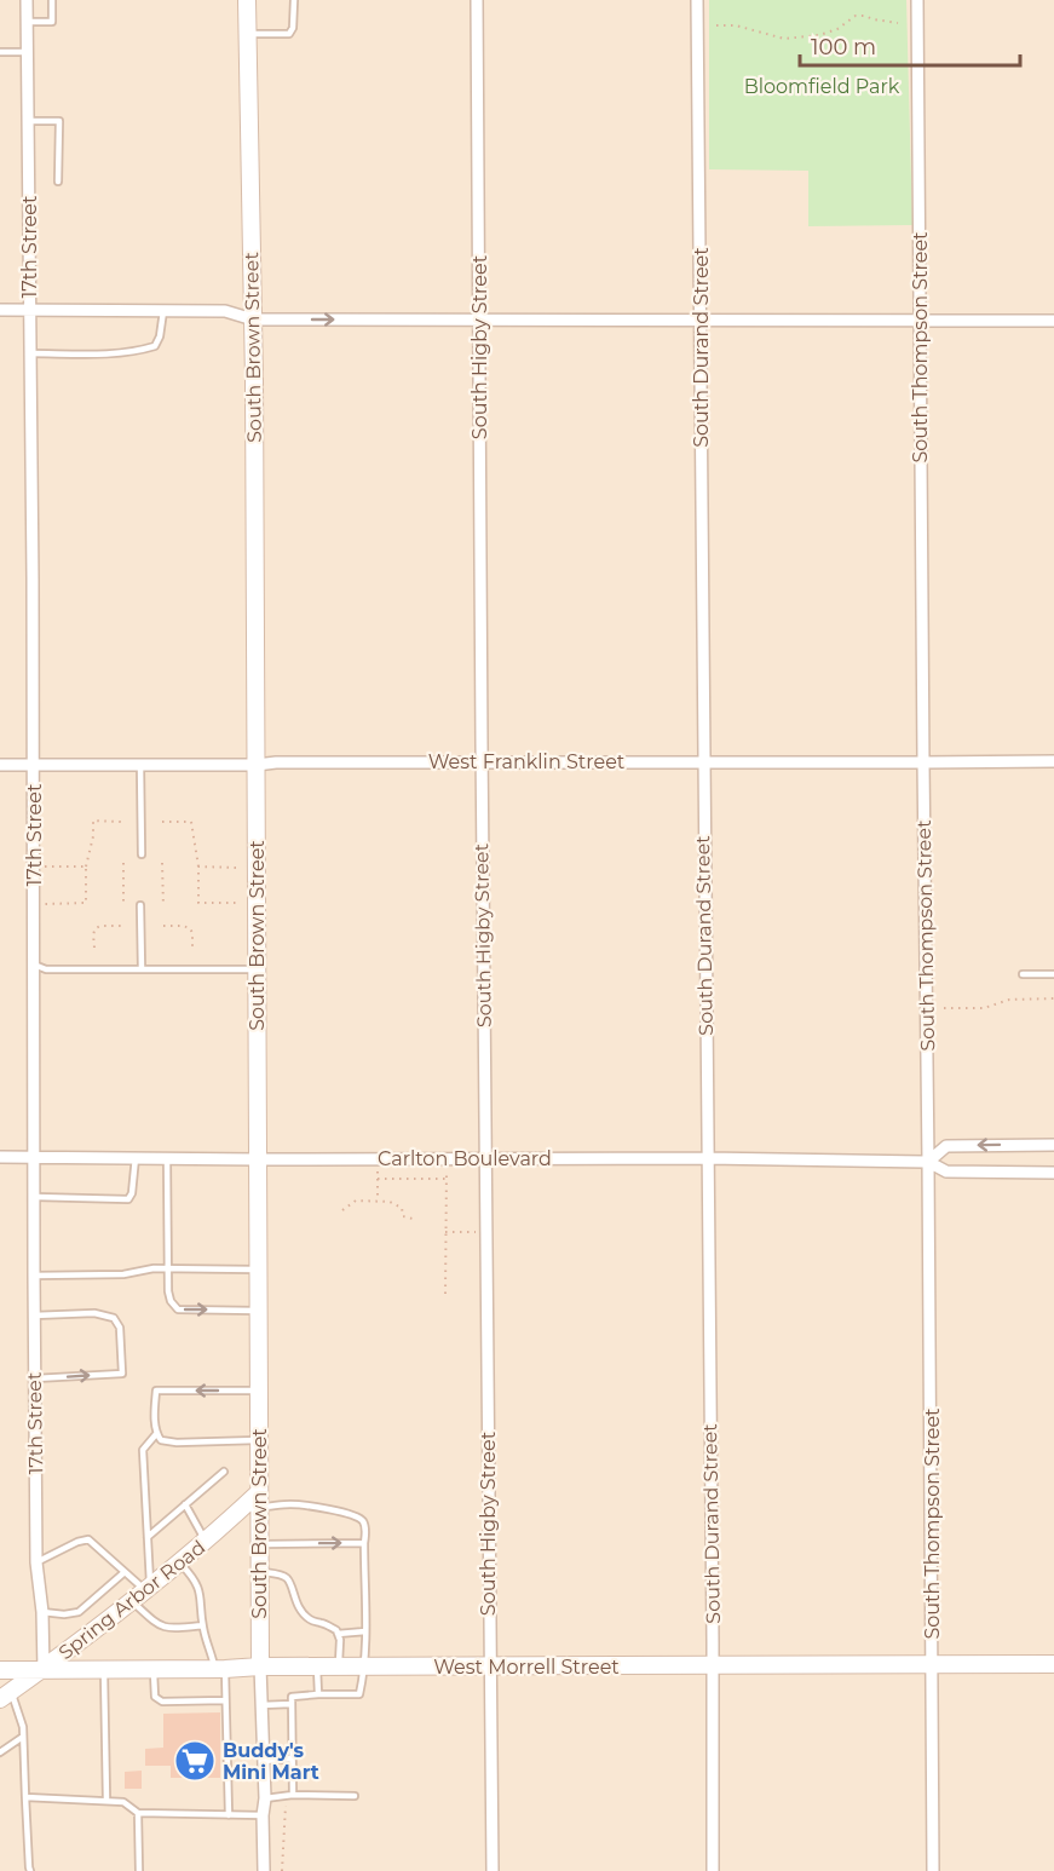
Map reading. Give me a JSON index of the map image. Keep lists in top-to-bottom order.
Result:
{
  "streets": {
    "main road": ["South Brown Street", "Spring Arbor Road", "West Morrell Street"],
    "street": [
      "17th Street",
      "South Higby Street",
      "South Durand Street",
      "South Thompson Street",
      "West Franklin Street",
      "Carlton Boulevard"
    ]
  },
  "crossings": [
    ["17th Street", "West Franklin Street"],
    ["17th Street", "Carlton Boulevard"],
    ["17th Street", "Spring Arbor Road"],
    ["17th Street", "West Morrell Street"],
    ["South Brown Street", "West Franklin Street"],
    ["South Brown Street", "Carlton Boulevard"],
    ["South Brown Street", "Spring Arbor Road"],
    ["South Brown Street", "West Morrell Street"],
    ["South Higby Street", "West Franklin Street"],
    ["South Higby Street", "Carlton Boulevard"],
    ["South Higby Street", "West Morrell Street"],
    ["South Durand Street", "West Franklin Street"],
    ["South Durand Street", "Carlton Boulevard"],
    ["South Durand Street", "West Morrell Street"],
    ["South Thompson Street", "West Franklin Street"],
    ["South Thompson Street", "Carlton Boulevard"],
    ["South Thompson Street", "West Morrell Street"],
    ["Spring Arbor Road", "West Morrell Street"]
  ],
  "parks": ["Bloomfield Park"],
  "places": {
    "supermarket": ["Buddy's Mini Mart"]
  },
  "scale_bar": "100 m"
}
